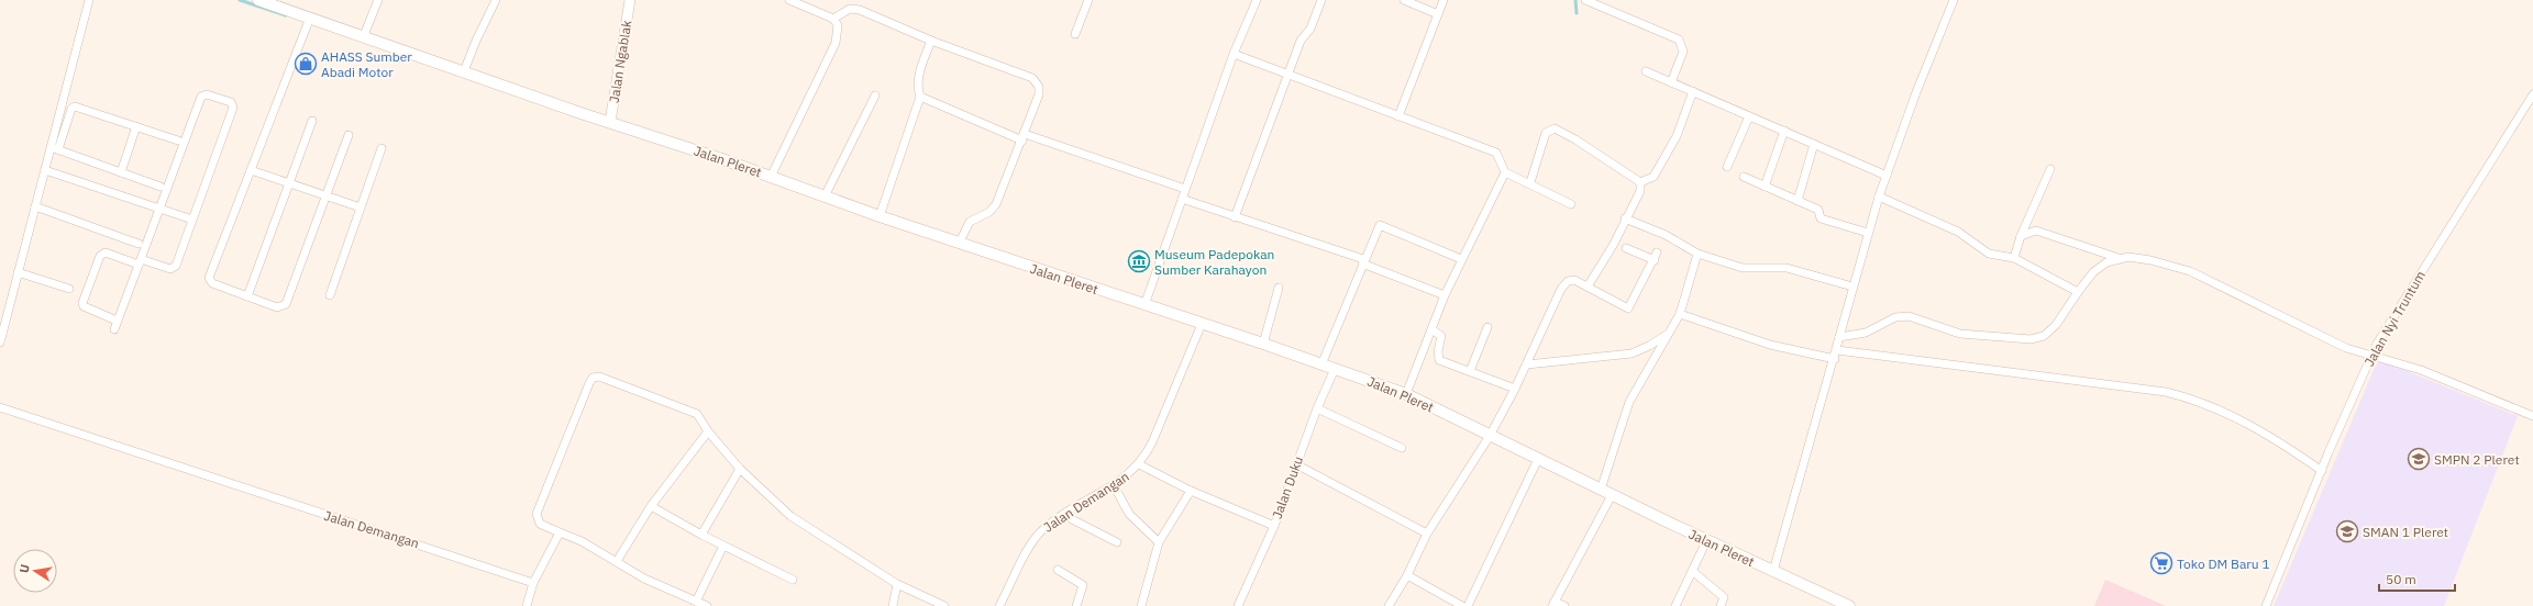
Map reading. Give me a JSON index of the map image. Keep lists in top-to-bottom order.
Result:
{
  "streets": {
    "main road": ["Jalan Pleret"],
    "street": [
      "Jalan Ngablak",
      "Jalan Nyi Truntum",
      "Jalan Duku",
      "Jalan Demangan"
    ]
  },
  "crossings": [
    ["Jalan Ngablak", "Jalan Pleret"],
    ["Jalan Pleret", "Jalan Duku"],
    ["Jalan Pleret", "Jalan Demangan"]
  ],
  "places": {
    "shop": ["AHASS Sumber Abadi Motor"],
    "museum": ["Museum Padepokan Sumber Karahayon"],
    "school or university": ["SMPN 2 Pleret", "SMAN 1 Pleret"],
    "supermarket": ["Toko DM Baru 1"]
  },
  "scale_bar": "50 m",
  "north": "left"
}
